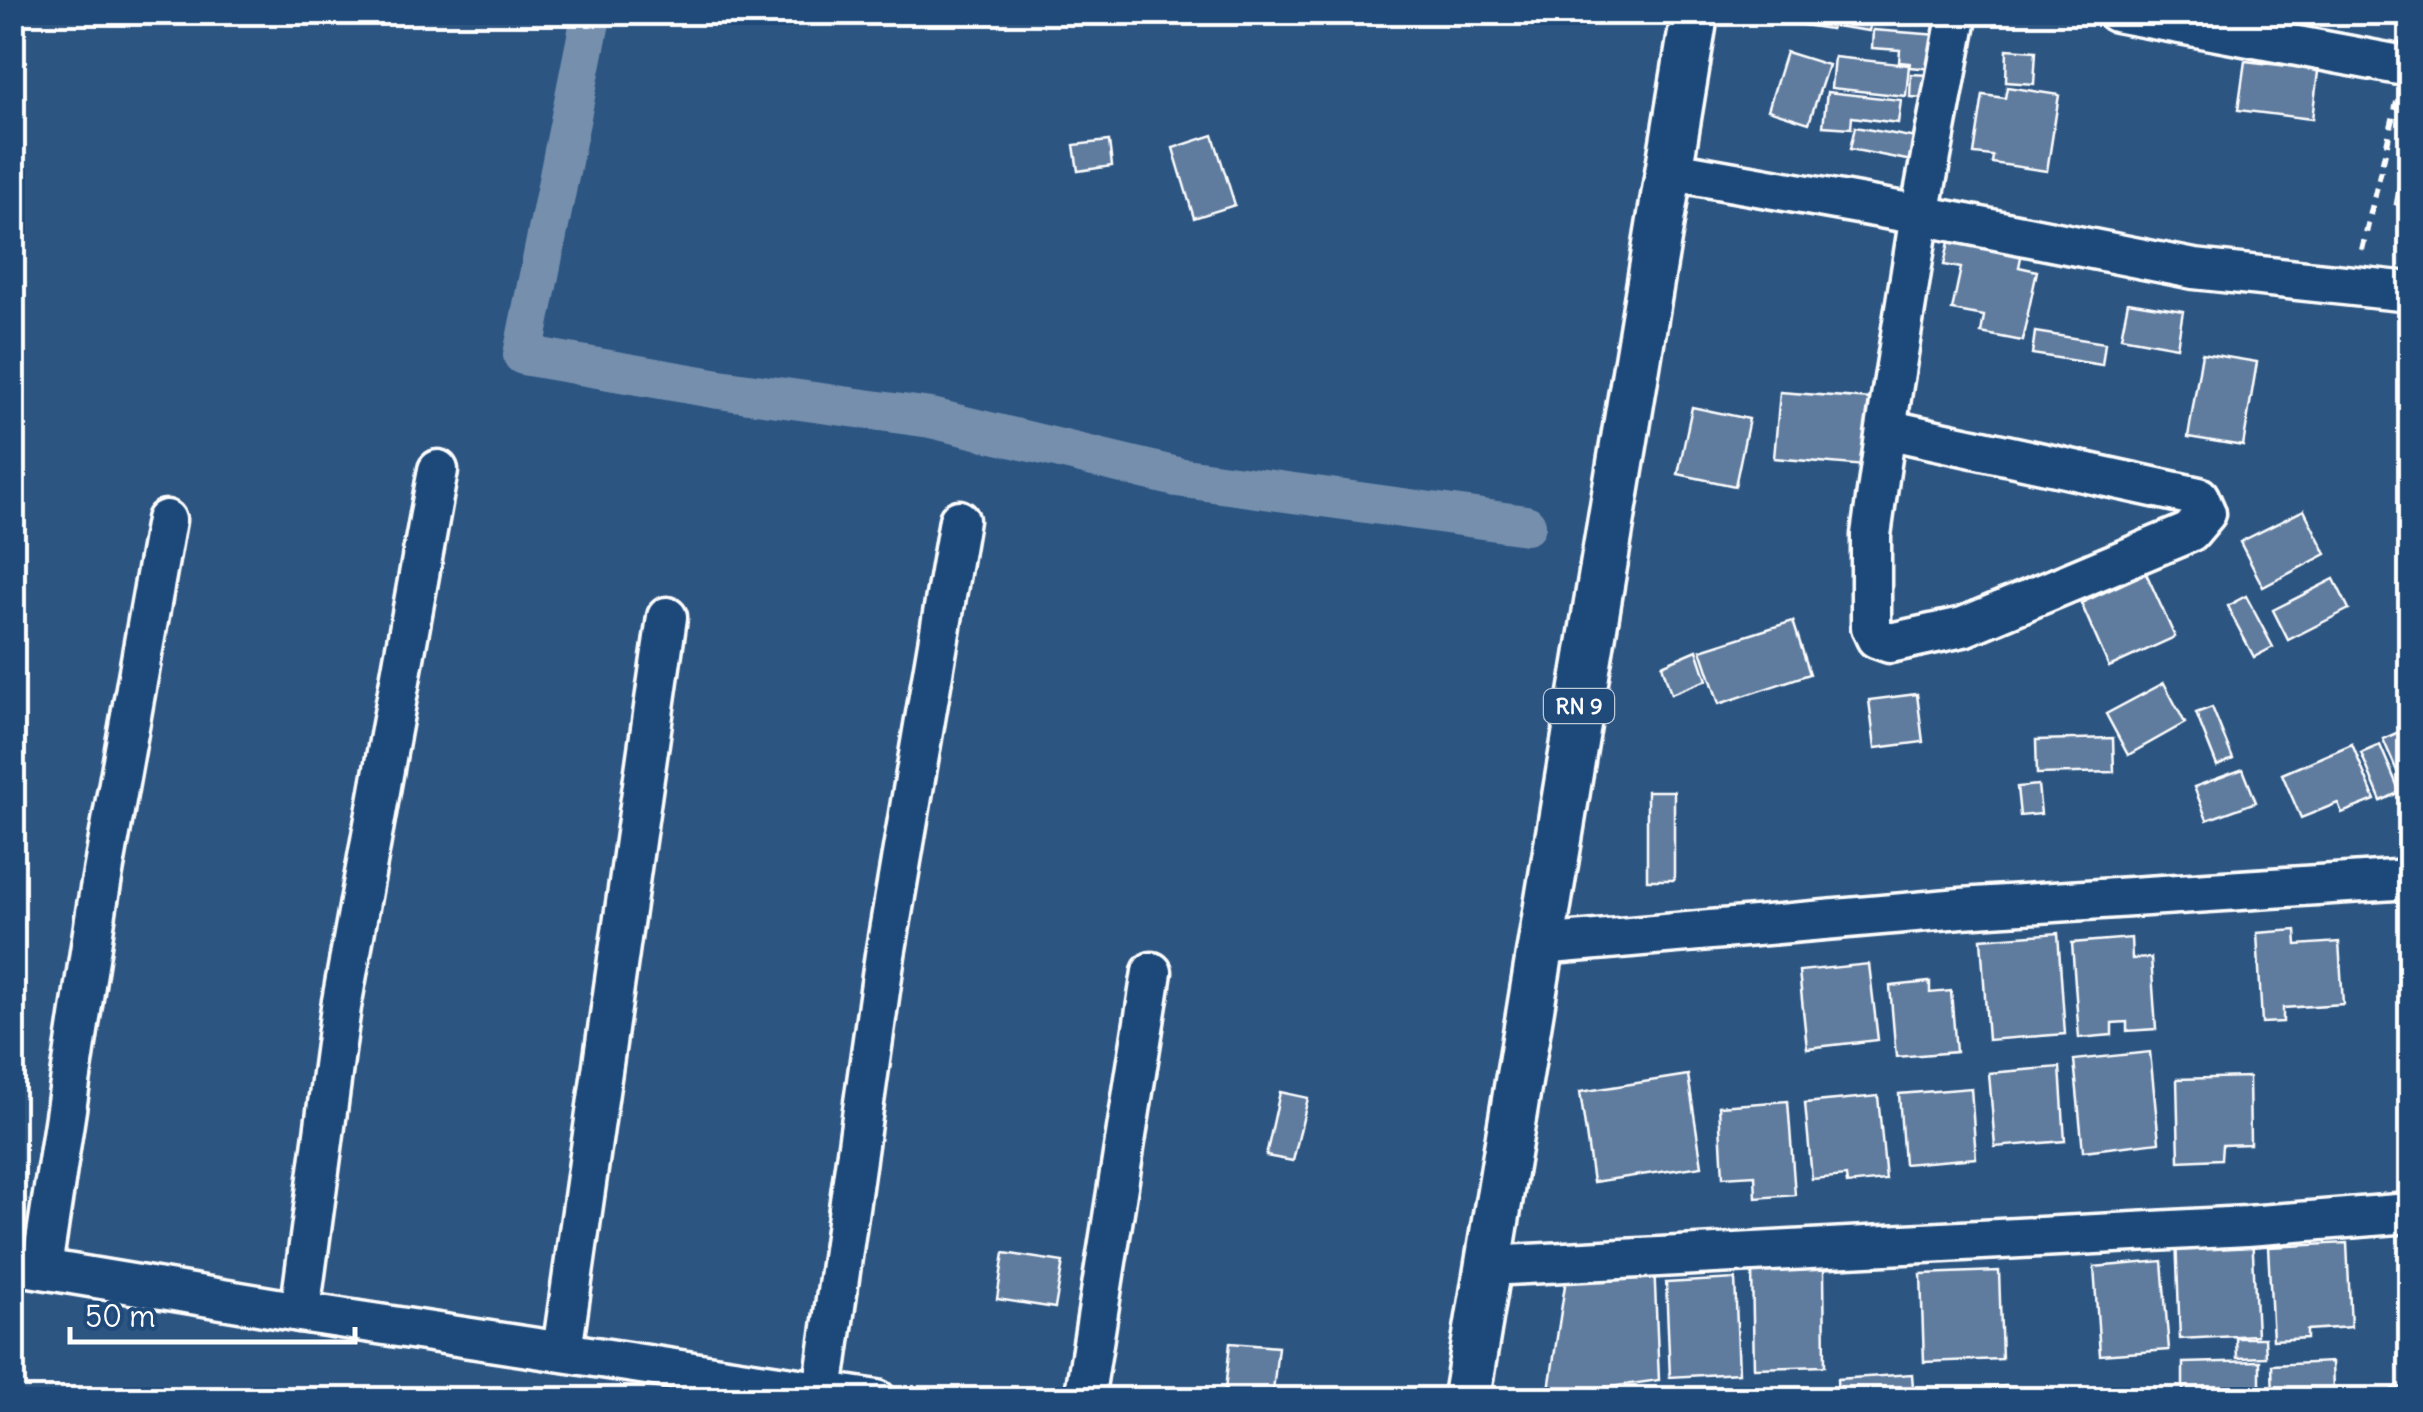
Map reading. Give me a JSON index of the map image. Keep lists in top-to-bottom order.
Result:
{
  "streets": {
    "main road": ["RN 9"]
  },
  "scale_bar": "50 m"
}
